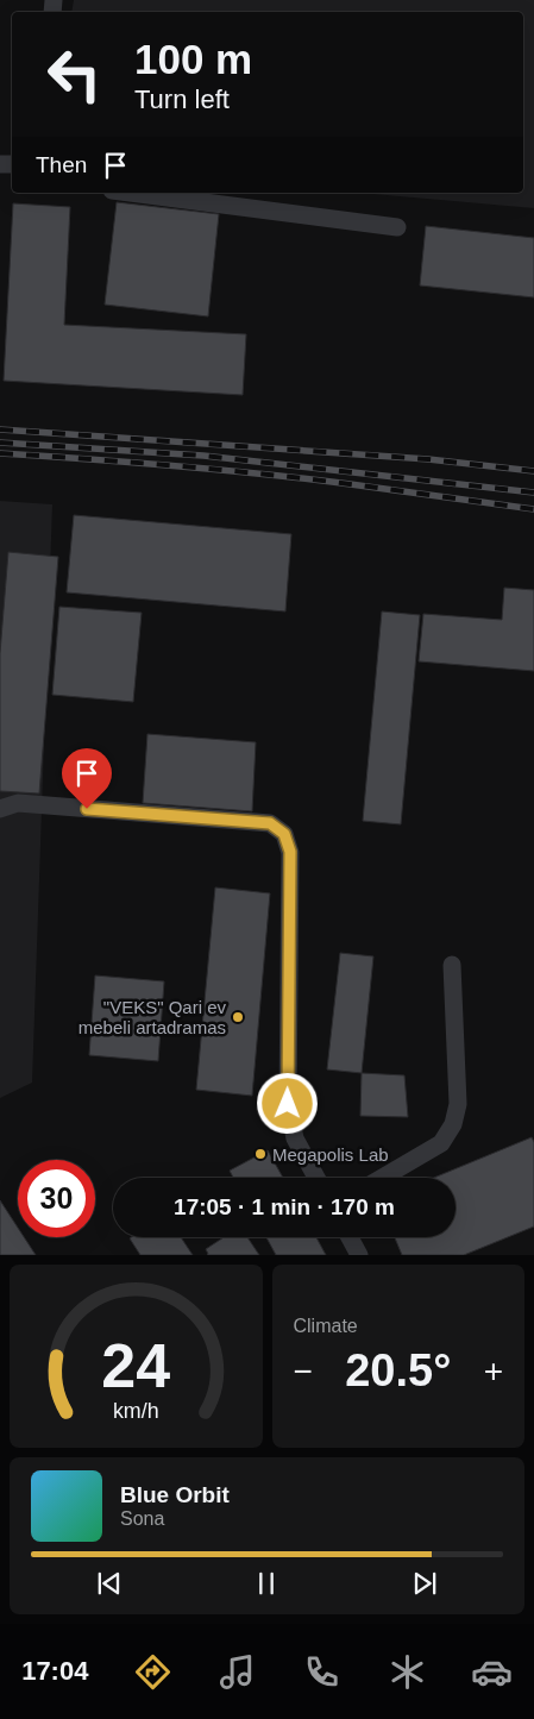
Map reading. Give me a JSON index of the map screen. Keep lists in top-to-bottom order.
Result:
{
  "places": ["\"VEKS\" Qari ev mebeli artadramas", "Megapolis Lab"],
  "page": {
    "turn": ["100 m", "Turn left"],
    "then": "Then",
    "limit": "30",
    "trip": "17:05 · 1 min · 170 m",
    "tile": "Climate",
    "heat": ["−", "20.5°", "+"],
    "song": ["Blue Orbit", "Sona"],
    "tabs": "17:04",
    "gauge": ["24", "km/h"]
  }
}
